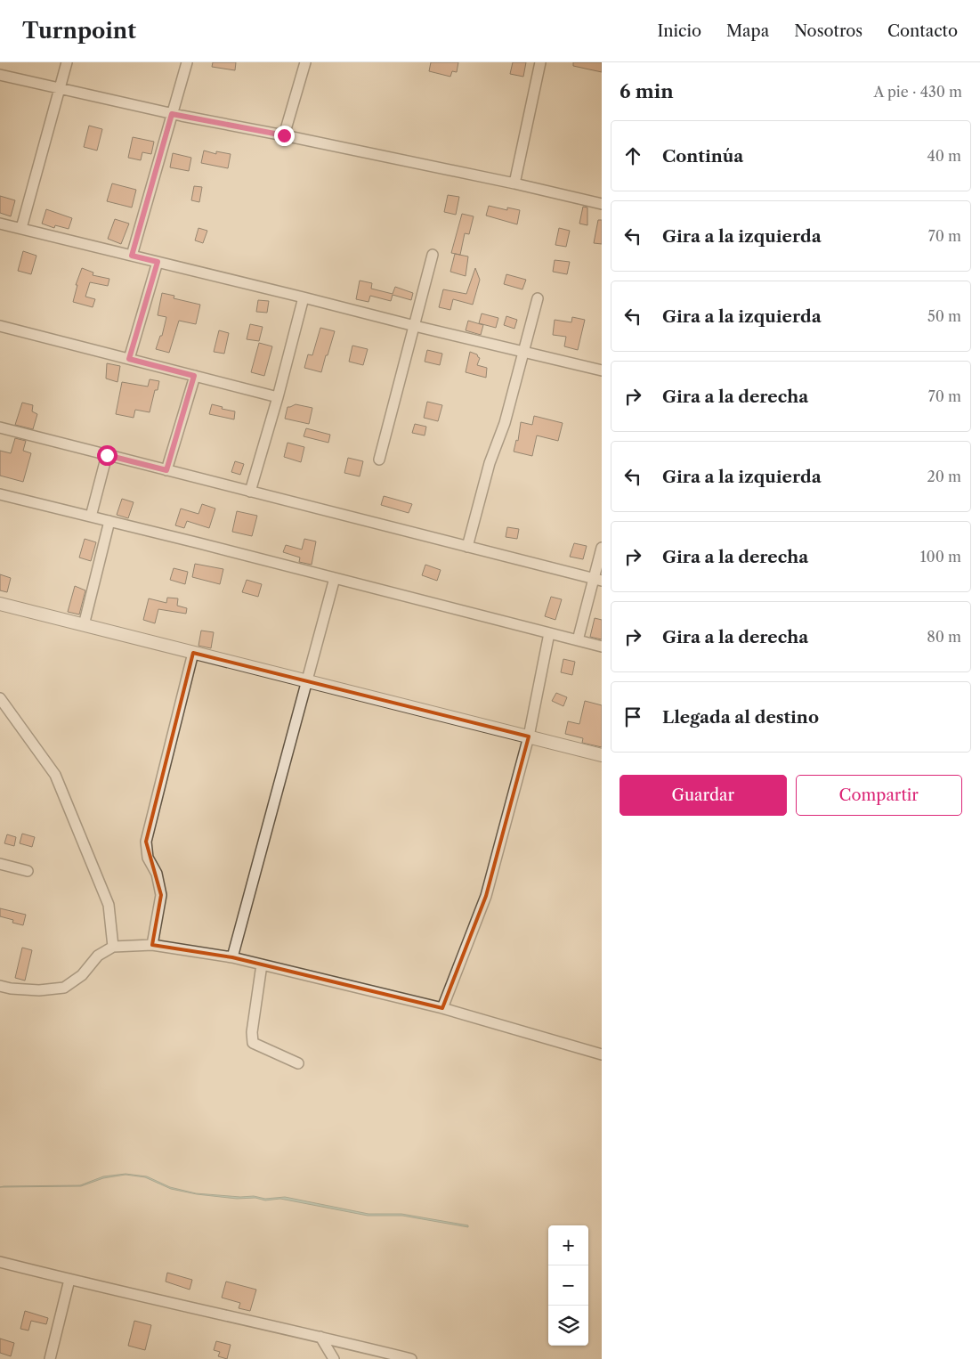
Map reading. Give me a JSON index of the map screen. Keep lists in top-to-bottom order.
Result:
{
  "page": {
    "header": "Turnpoint",
    "nav": [
      "Inicio",
      "Mapa",
      "Nosotros",
      "Contacto"
    ],
    "heading": ["6 min", "A pie · 430 m"],
    "list": [
      ["Continúa", "40 m"],
      ["Gira a la izquierda", "70 m"],
      ["Gira a la izquierda", "50 m"],
      ["Gira a la derecha", "70 m"],
      ["Gira a la izquierda", "20 m"],
      ["Gira a la derecha", "100 m"],
      ["Gira a la derecha", "80 m"],
      "Llegada al destino"
    ],
    "buttons": ["Guardar", "Compartir"],
    "map_buttons": ["+", "−"]
  }
}
